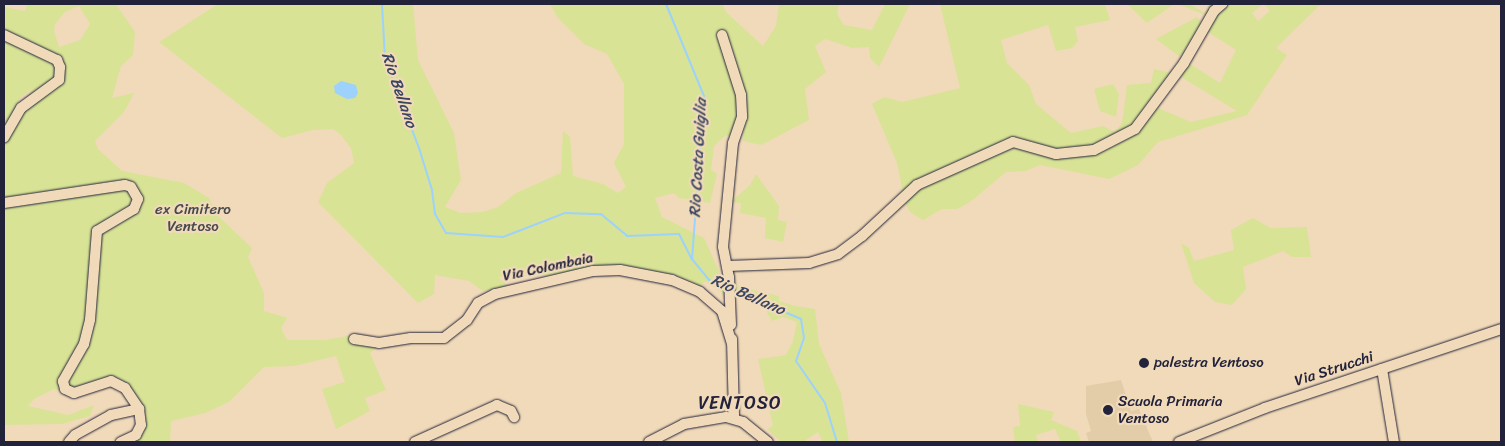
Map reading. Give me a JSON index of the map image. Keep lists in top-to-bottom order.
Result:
{
  "streets": {
    "street": ["Via Colombaia", "Via Strucchi"]
  },
  "districts": ["VENTOSO"],
  "water": ["Rio Bellano", "Rio Costa Guiglia"],
  "parks": ["ex Cimitero Ventoso"],
  "places": ["palestra Ventoso", "Scuola Primaria Ventoso"]
}
